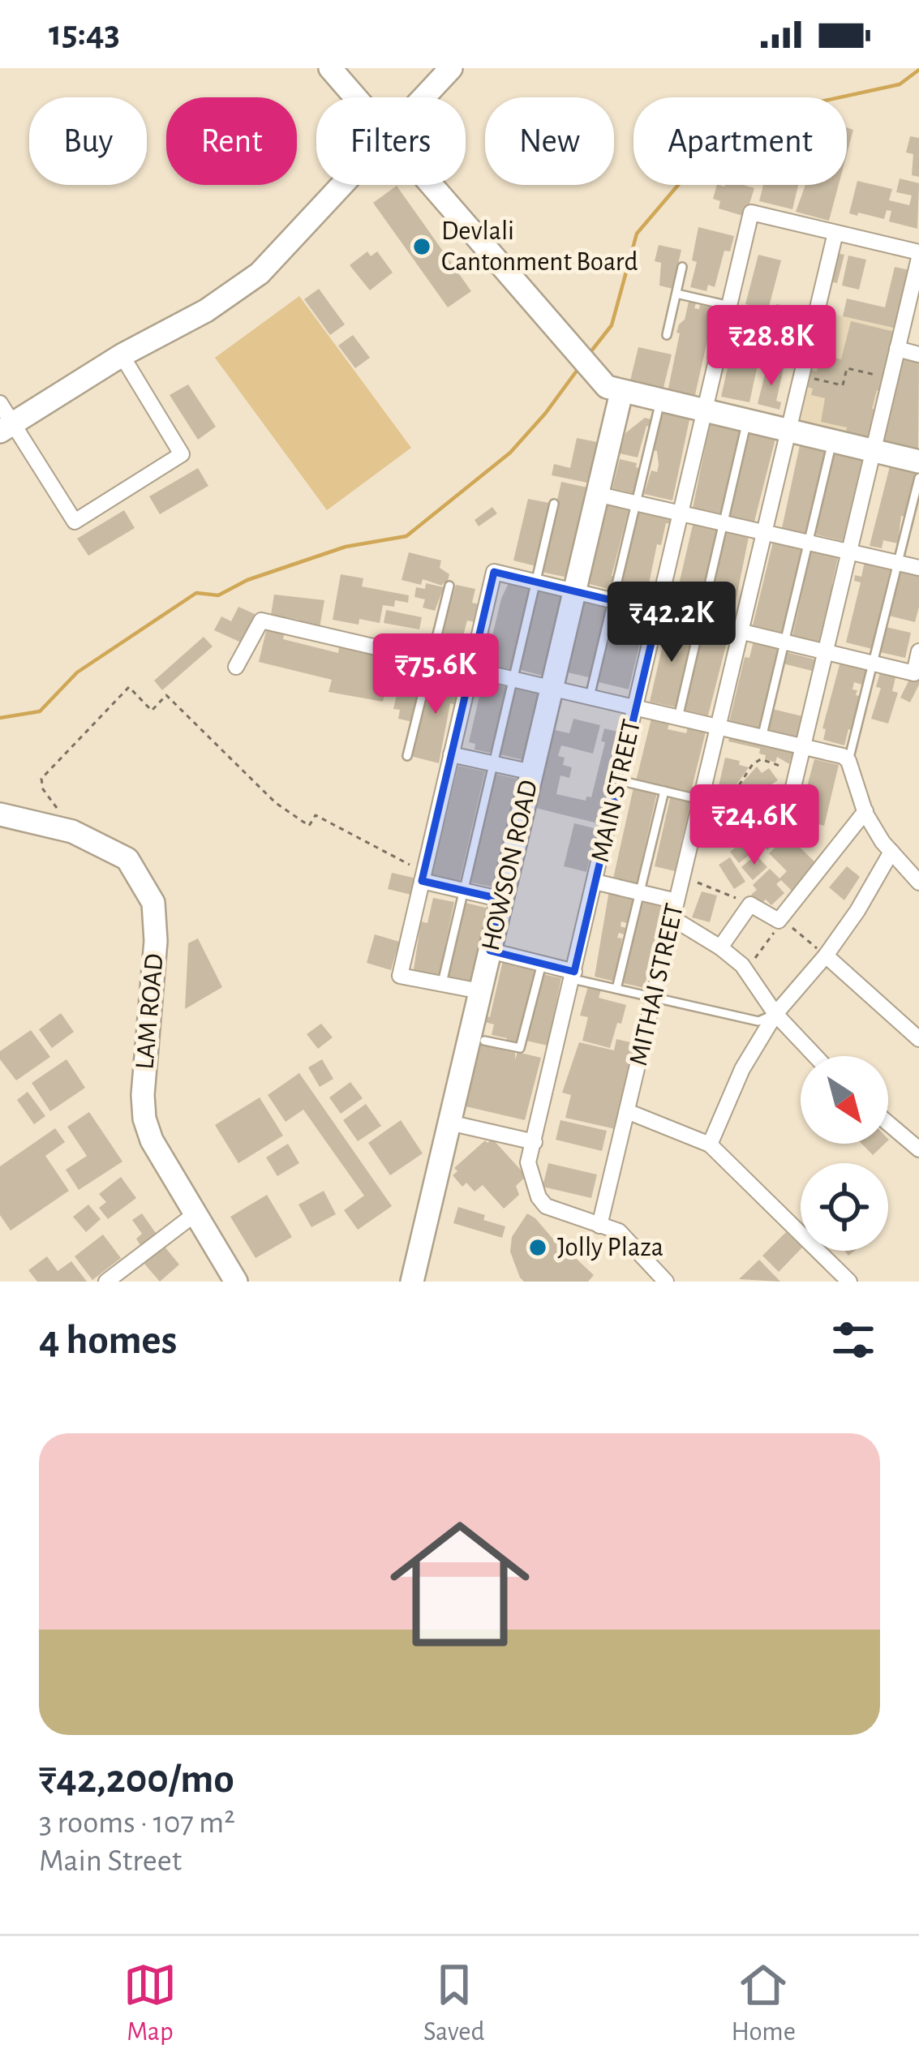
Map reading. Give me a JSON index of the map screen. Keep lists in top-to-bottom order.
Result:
{
  "streets": {
    "street": [
      "MAIN STREET",
      "HOWSON ROAD",
      "MITHAI STREET",
      "LAM ROAD"
    ]
  },
  "crossings": [
    ["MAIN STREET", "MITHAI STREET"]
  ],
  "places": ["Devlali Cantonment Board", "Jolly Plaza"],
  "north": "bottom right",
  "page": {
    "status": "15:43",
    "chip": [
      "Buy",
      "Rent",
      "Filters",
      "New",
      "Apartment"
    ],
    "price": [
      "₹28.8K",
      "₹42.2K",
      "₹75.6K",
      "₹24.6K"
    ],
    "heading": "4 homes",
    "list": [
      {
        "name": "₹42,200/mo",
        "note": "3 rooms · 107 m² · Main Street"
      }
    ],
    "tabs": ["Map", "Saved", "Home"]
  }
}
